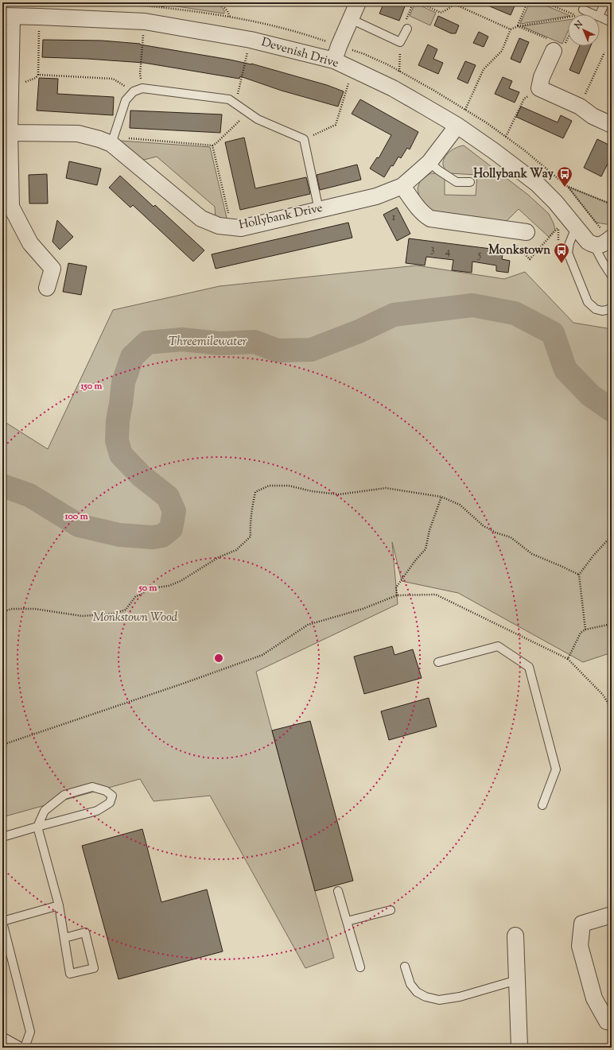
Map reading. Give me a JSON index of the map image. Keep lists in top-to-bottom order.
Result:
{
  "streets": {
    "street": ["Devenish Drive", "Hollybank Drive"]
  },
  "crossings": [
    ["Devenish Drive", "Hollybank Drive"]
  ],
  "water": ["Threemilewater"],
  "parks": ["Monkstown Wood"],
  "places": {
    "bus stop": ["Hollybank Way", "Monkstown"]
  },
  "house_numbers": [
    "1",
    "3",
    "4",
    "5"
  ],
  "north": "top left",
  "rings": ["150 m", "100 m", "50 m"]
}
